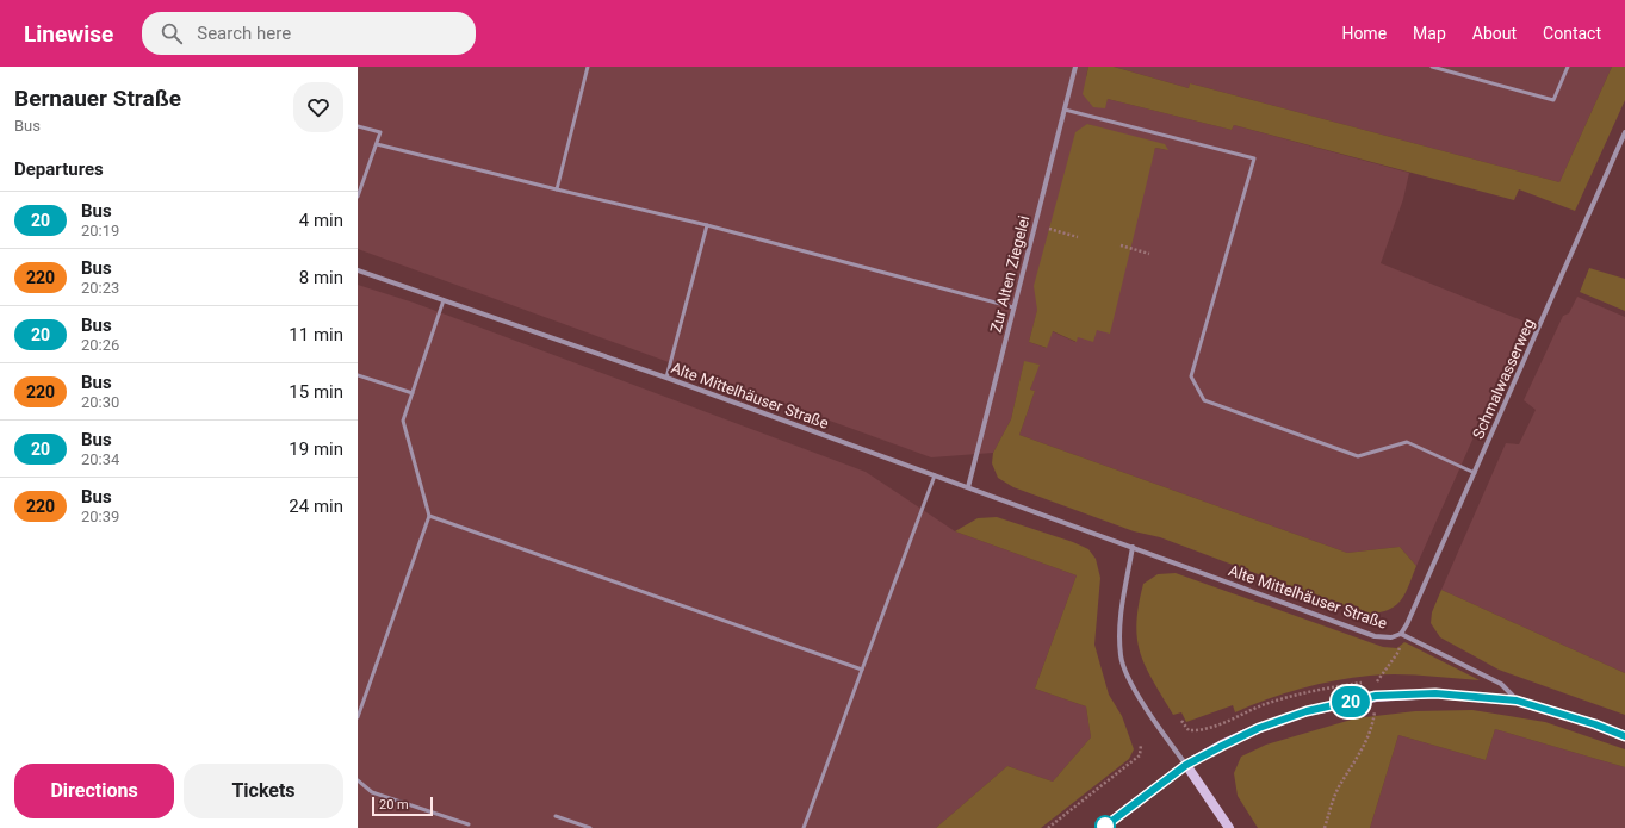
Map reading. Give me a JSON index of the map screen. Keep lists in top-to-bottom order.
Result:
{
  "streets": {
    "street": ["Zur Alten Ziegelei", "Schmalwasserweg", "Alte Mittelhäuser Straße"]
  },
  "crossings": [
    ["Zur Alten Ziegelei", "Alte Mittelhäuser Straße"],
    ["Schmalwasserweg", "Alte Mittelhäuser Straße"]
  ],
  "lines": ["bus line 20"],
  "scale_bar": "20 m",
  "page": {
    "header": "Linewise",
    "search": "Search here",
    "nav": [
      "Home",
      "Map",
      "About",
      "Contact"
    ],
    "heading": [
      ["Bernauer Straße", "Bus"],
      "Departures"
    ],
    "on_map": "20",
    "list": [
      {
        "mark": "20",
        "name": "Bus",
        "note": "20:19",
        "value": "4 min"
      },
      {
        "mark": "220",
        "name": "Bus",
        "note": "20:23",
        "value": "8 min"
      },
      {
        "mark": "20",
        "name": "Bus",
        "note": "20:26",
        "value": "11 min"
      },
      {
        "mark": "220",
        "name": "Bus",
        "note": "20:30",
        "value": "15 min"
      },
      {
        "mark": "20",
        "name": "Bus",
        "note": "20:34",
        "value": "19 min"
      },
      {
        "mark": "220",
        "name": "Bus",
        "note": "20:39",
        "value": "24 min"
      }
    ],
    "buttons": ["Directions", "Tickets"],
    "scale": "20 m"
  }
}
